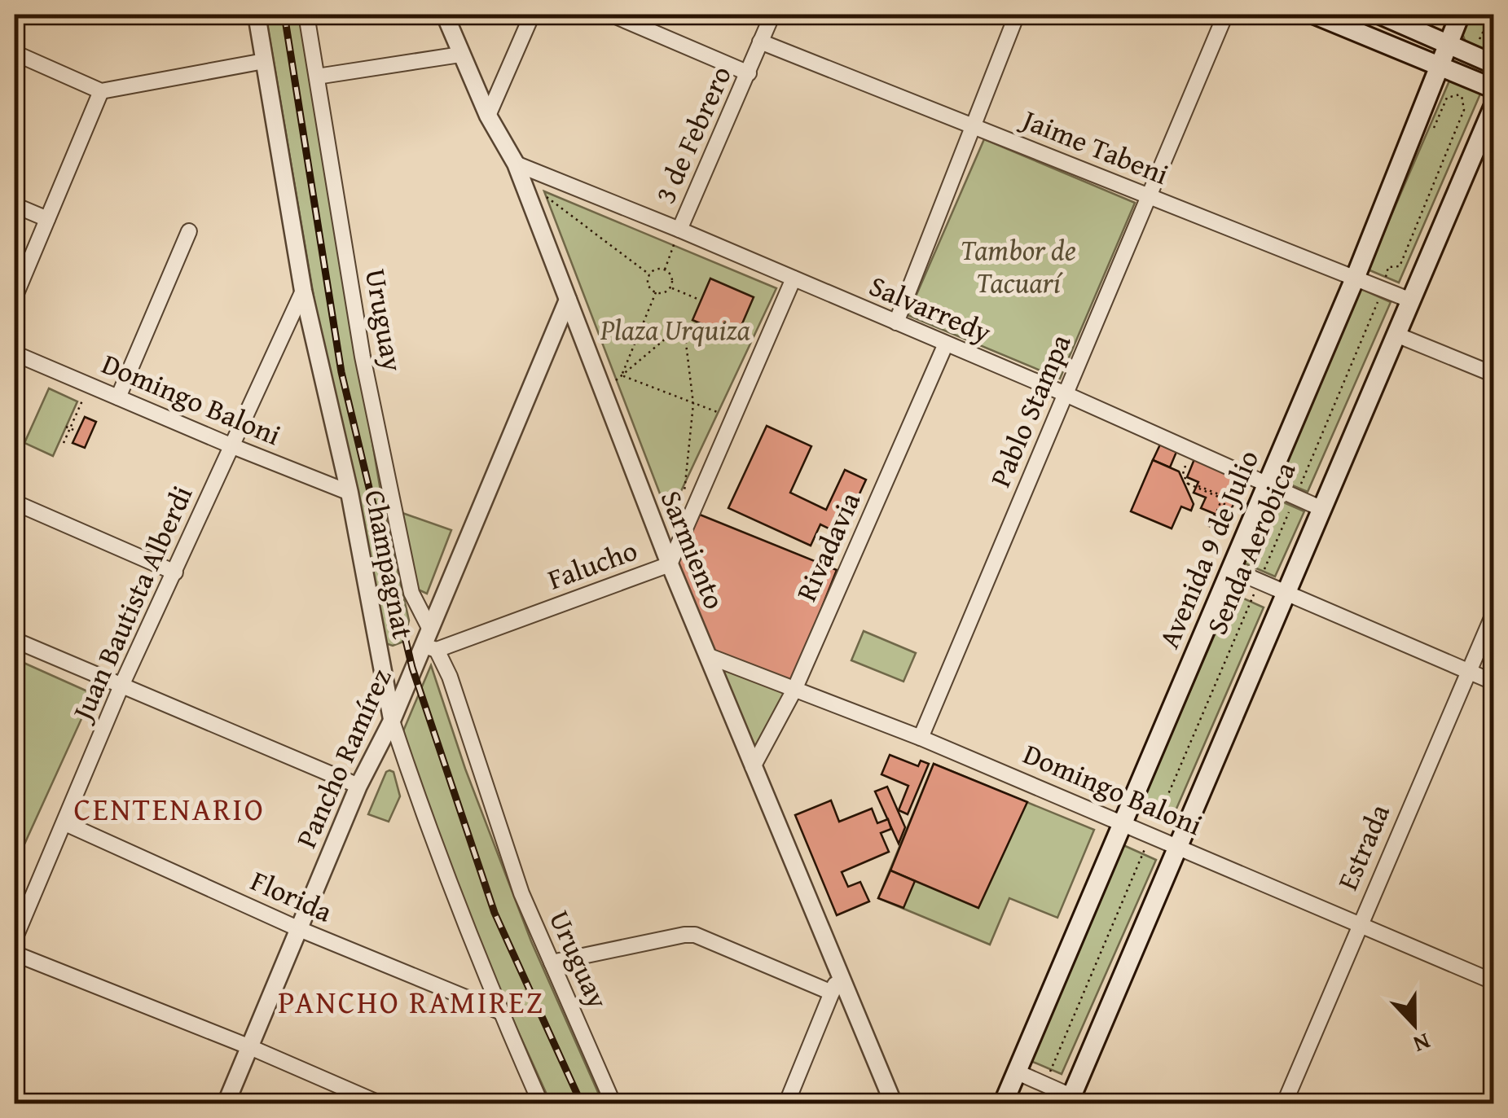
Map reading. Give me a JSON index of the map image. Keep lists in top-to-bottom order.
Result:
{
  "streets": {
    "main road": ["Avenida 9 de Julio"],
    "street": [
      "3 de Febrero",
      "Jaime Tabeni",
      "Salvarredy",
      "Uruguay",
      "Domingo Baloni",
      "Pablo Stampa",
      "Rivadavia",
      "Sarmiento",
      "Champagnat",
      "Falucho",
      "Juan Bautista Alberdi",
      "Pancho Ramírez",
      "Estrada",
      "Florida"
    ],
    "path": ["Senda Aerobica"]
  },
  "crossings": [
    ["3 de Febrero", "Jaime Tabeni"],
    ["3 de Febrero", "Salvarredy"],
    ["Jaime Tabeni", "Pablo Stampa"],
    ["Jaime Tabeni", "Senda Aerobica"],
    ["Jaime Tabeni", "Avenida 9 de Julio"],
    ["Salvarredy", "Pablo Stampa"],
    ["Salvarredy", "Rivadavia"],
    ["Salvarredy", "Senda Aerobica"],
    ["Salvarredy", "Avenida 9 de Julio"],
    ["Salvarredy", "Sarmiento"],
    ["Salvarredy", "Falucho"],
    ["Uruguay", "Falucho"],
    ["Uruguay", "Pancho Ramírez"],
    ["Domingo Baloni", "Pablo Stampa"],
    ["Domingo Baloni", "Rivadavia"],
    ["Domingo Baloni", "Senda Aerobica"],
    ["Domingo Baloni", "Avenida 9 de Julio"],
    ["Domingo Baloni", "Sarmiento"],
    ["Domingo Baloni", "Champagnat"],
    ["Domingo Baloni", "Juan Bautista Alberdi"],
    ["Domingo Baloni", "Estrada"],
    ["Rivadavia", "Sarmiento"],
    ["Sarmiento", "Falucho"],
    ["Sarmiento", "Pancho Ramírez"],
    ["Champagnat", "Juan Bautista Alberdi"],
    ["Champagnat", "Pancho Ramírez"],
    ["Champagnat", "Florida"],
    ["Falucho", "Pancho Ramírez"],
    ["Juan Bautista Alberdi", "Florida"],
    ["Pancho Ramírez", "Florida"]
  ],
  "districts": ["CENTENARIO", "PANCHO RAMIREZ"],
  "parks": ["Tambor de Tacuarí", "Plaza Urquiza"],
  "north": "bottom"
}
